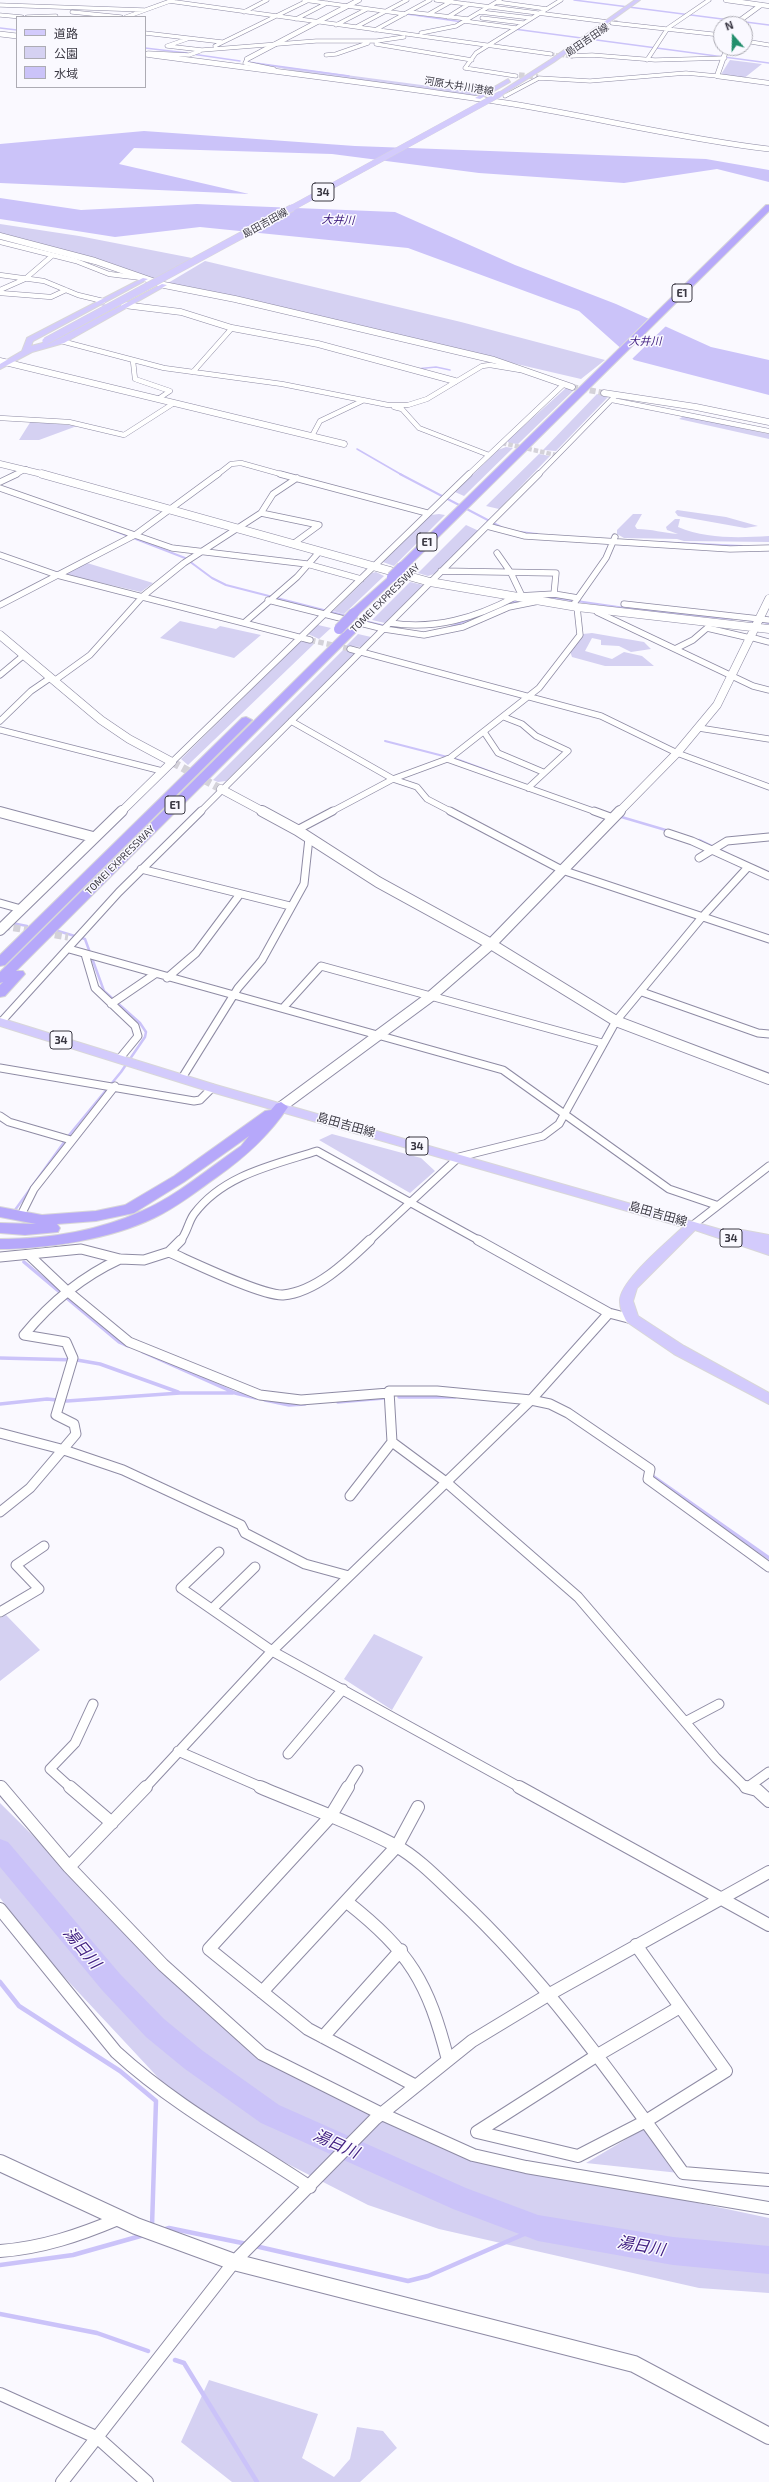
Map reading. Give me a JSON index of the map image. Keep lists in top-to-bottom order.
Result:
{
  "streets": {
    "highway": ["E1", "TOMEI EXPRESSWAY"],
    "main road": ["島田吉田線", "河原大井川港線", "34"]
  },
  "water": ["大井川", "湯日川"],
  "legend": ["道路", "公園", "水域"],
  "north": "top"
}
